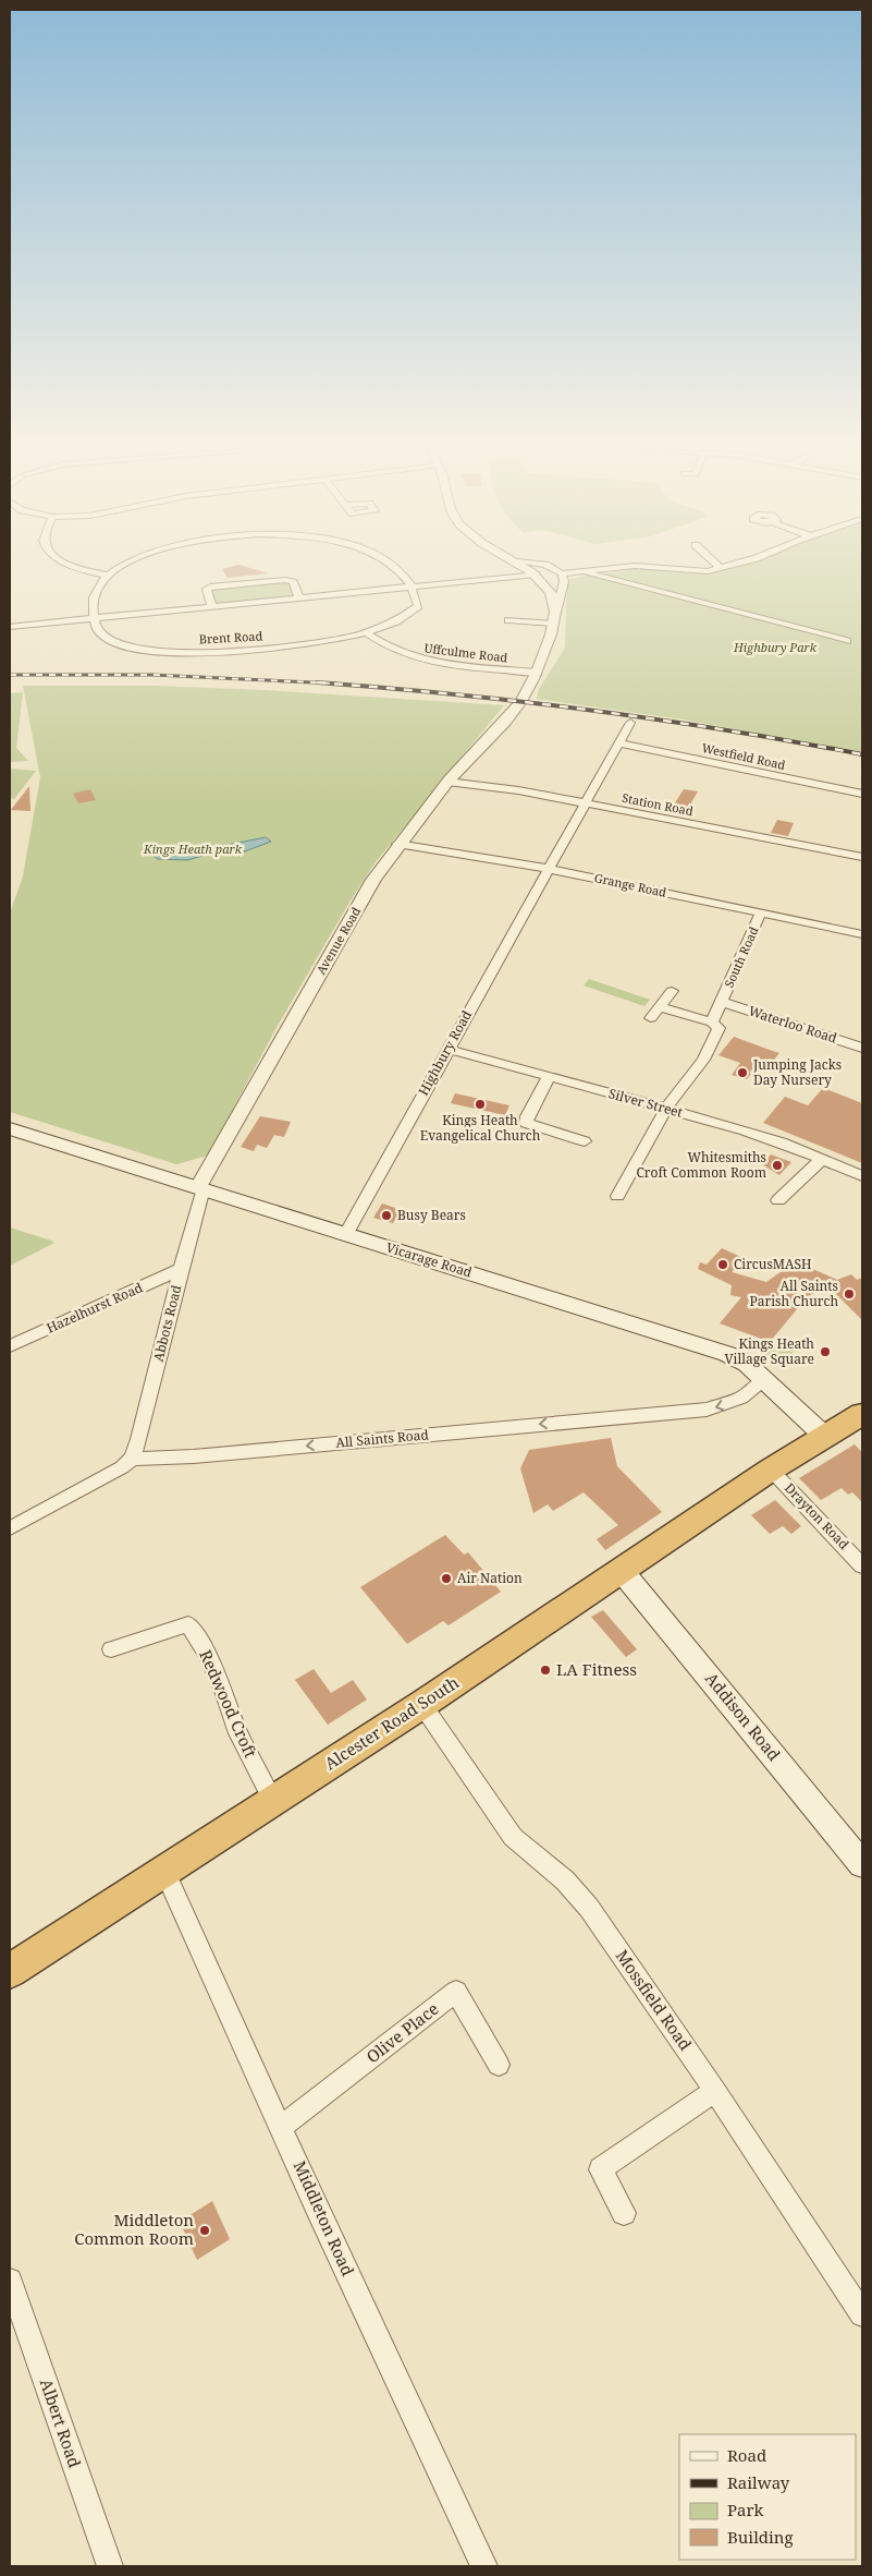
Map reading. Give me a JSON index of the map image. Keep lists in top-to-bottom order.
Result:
{
  "streets": {
    "highway": ["Alcester Road South"],
    "main road": ["Vicarage Road", "Addison Road"],
    "street": [
      "Brent Road",
      "Uffculme Road",
      "Westfield Road",
      "Station Road",
      "Grange Road",
      "Avenue Road",
      "South Road",
      "Waterloo Road",
      "Highbury Road",
      "Silver Street",
      "Hazelhurst Road",
      "Abbots Road",
      "All Saints Road",
      "Drayton Road",
      "Redwood Croft",
      "Mossfield Road",
      "Olive Place",
      "Middleton Road",
      "Albert Road"
    ]
  },
  "crossings": [
    ["Brent Road", "Uffculme Road"],
    ["Uffculme Road", "Avenue Road"],
    ["Westfield Road", "Highbury Road"],
    ["Station Road", "Avenue Road"],
    ["Station Road", "Highbury Road"],
    ["Grange Road", "Avenue Road"],
    ["Grange Road", "South Road"],
    ["Grange Road", "Highbury Road"],
    ["Avenue Road", "Vicarage Road"],
    ["Avenue Road", "Abbots Road"],
    ["South Road", "Waterloo Road"],
    ["Highbury Road", "Silver Street"],
    ["Highbury Road", "Vicarage Road"],
    ["Vicarage Road", "Abbots Road"],
    ["Vicarage Road", "All Saints Road"],
    ["Vicarage Road", "Alcester Road South"],
    ["Hazelhurst Road", "Abbots Road"],
    ["Abbots Road", "All Saints Road"],
    ["Drayton Road", "Alcester Road South"],
    ["Redwood Croft", "Alcester Road South"],
    ["Addison Road", "Alcester Road South"],
    ["Alcester Road South", "Mossfield Road"],
    ["Alcester Road South", "Middleton Road"],
    ["Olive Place", "Middleton Road"]
  ],
  "one_way": ["All Saints Road"],
  "parks": ["Highbury Park", "Kings Heath park"],
  "places": [
    "Jumping Jacks Day Nursery",
    "Kings Heath Evangelical Church",
    "Whitesmiths Croft Common Room",
    "Busy Bears",
    "CircusMASH",
    "All Saints Parish Church",
    "Kings Heath Village Square",
    "Air Nation",
    "LA Fitness",
    "Middleton Common Room"
  ],
  "legend": [
    "Road",
    "Railway",
    "Park",
    "Building"
  ]
}
